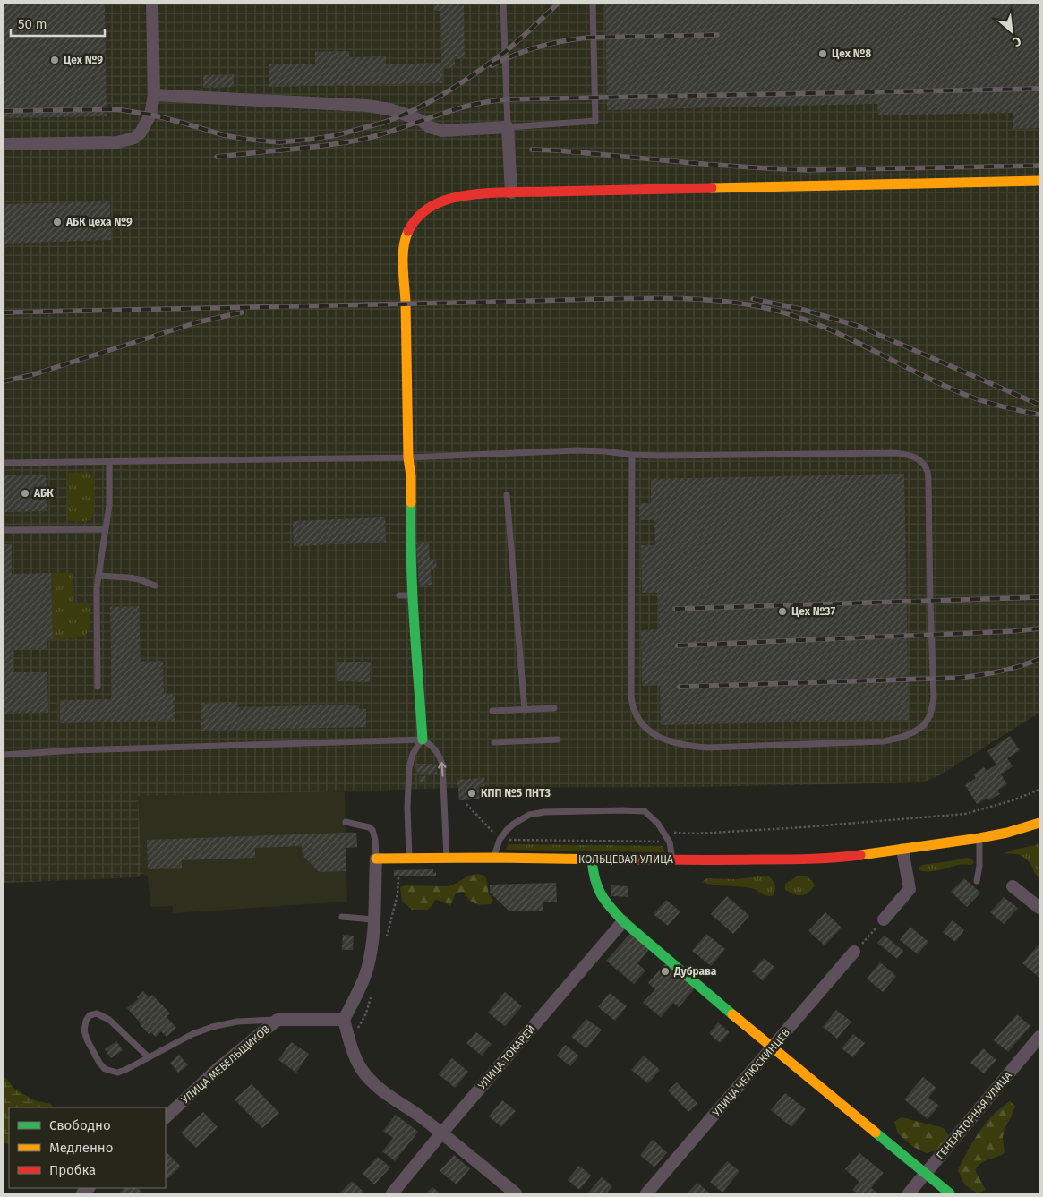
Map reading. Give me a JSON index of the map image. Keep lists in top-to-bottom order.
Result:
{
  "streets": {
    "street": [
      "КОЛЬЦЕВАЯ УЛИЦА",
      "УЛИЦА ТОКАРЕЙ",
      "УЛИЦА МЕБЕЛЬЩИКОВ",
      "УЛИЦА ЧЕЛЮСКИНЦЕВ",
      "ГЕНЕРАТОРНАЯ УЛИЦА"
    ]
  },
  "places": [
    "Цех №8",
    "Цех №9",
    "АБК цеха №9",
    "АБК",
    "Цех №37",
    "КПП №5 ПНТЗ",
    "Дубрава"
  ],
  "legend": ["Свободно", "Медленно", "Пробка"],
  "scale_bar": "50 m",
  "north": "bottom right"
}
